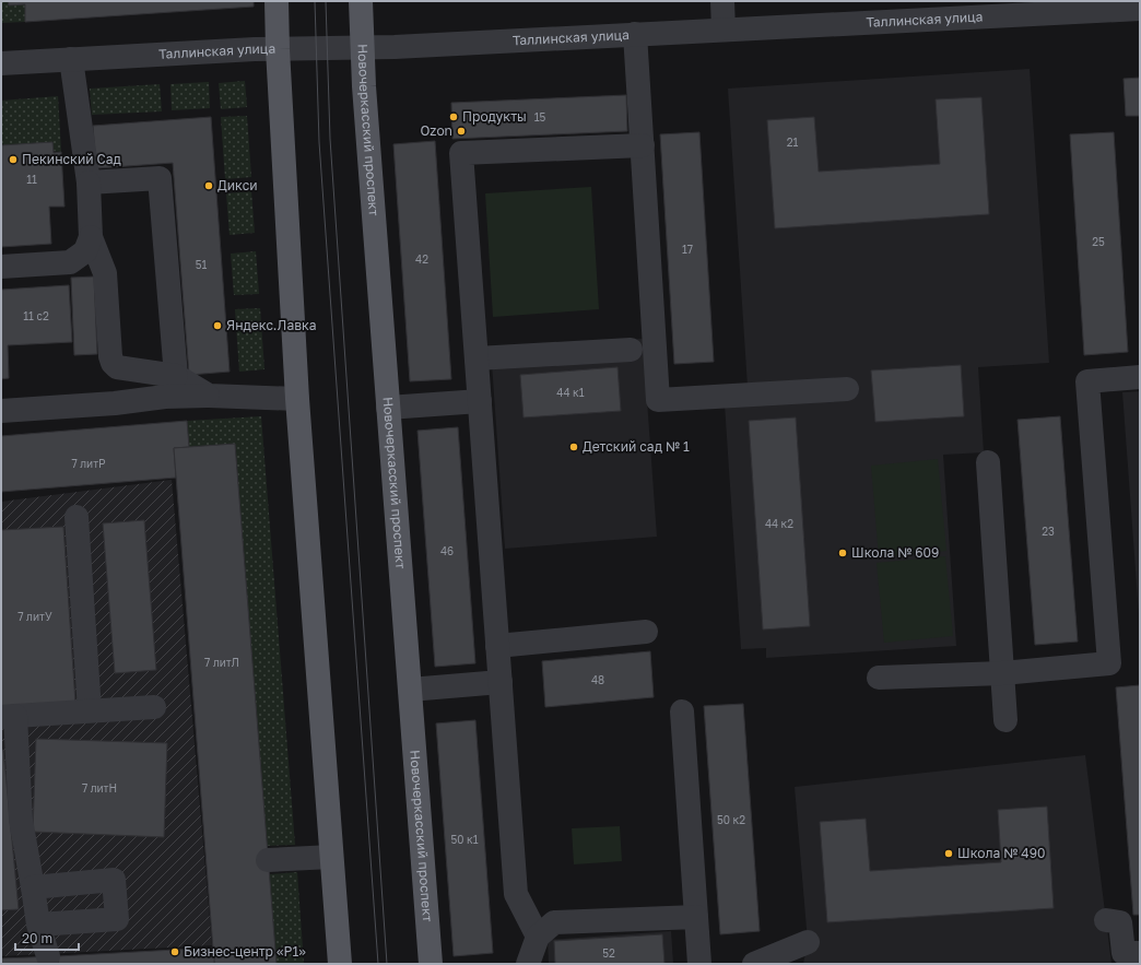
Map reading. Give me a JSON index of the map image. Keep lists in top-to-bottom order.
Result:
{
  "streets": {
    "main road": ["Новочеркасский проспект"],
    "street": ["Таллинская улица"]
  },
  "crossings": [
    ["Таллинская улица", "Новочеркасский проспект"]
  ],
  "places": [
    "Продукты",
    "Ozon",
    "Пекинский Сад",
    "Дикси",
    "Яндекс.Лавка",
    "Детский сад № 1",
    "Школа № 609",
    "Школа № 490",
    "Бизнес-центр «Р1»"
  ],
  "house_numbers": [
    "15",
    "21",
    "11",
    "25",
    "17",
    "42",
    "51",
    "11 с2",
    "44 к1",
    "7 литР",
    "44 к2",
    "23",
    "46",
    "7 литУ",
    "7 литЛ",
    "48",
    "7 литН",
    "50 к2",
    "50 к1",
    "52"
  ],
  "scale_bar": "20 m"
}
